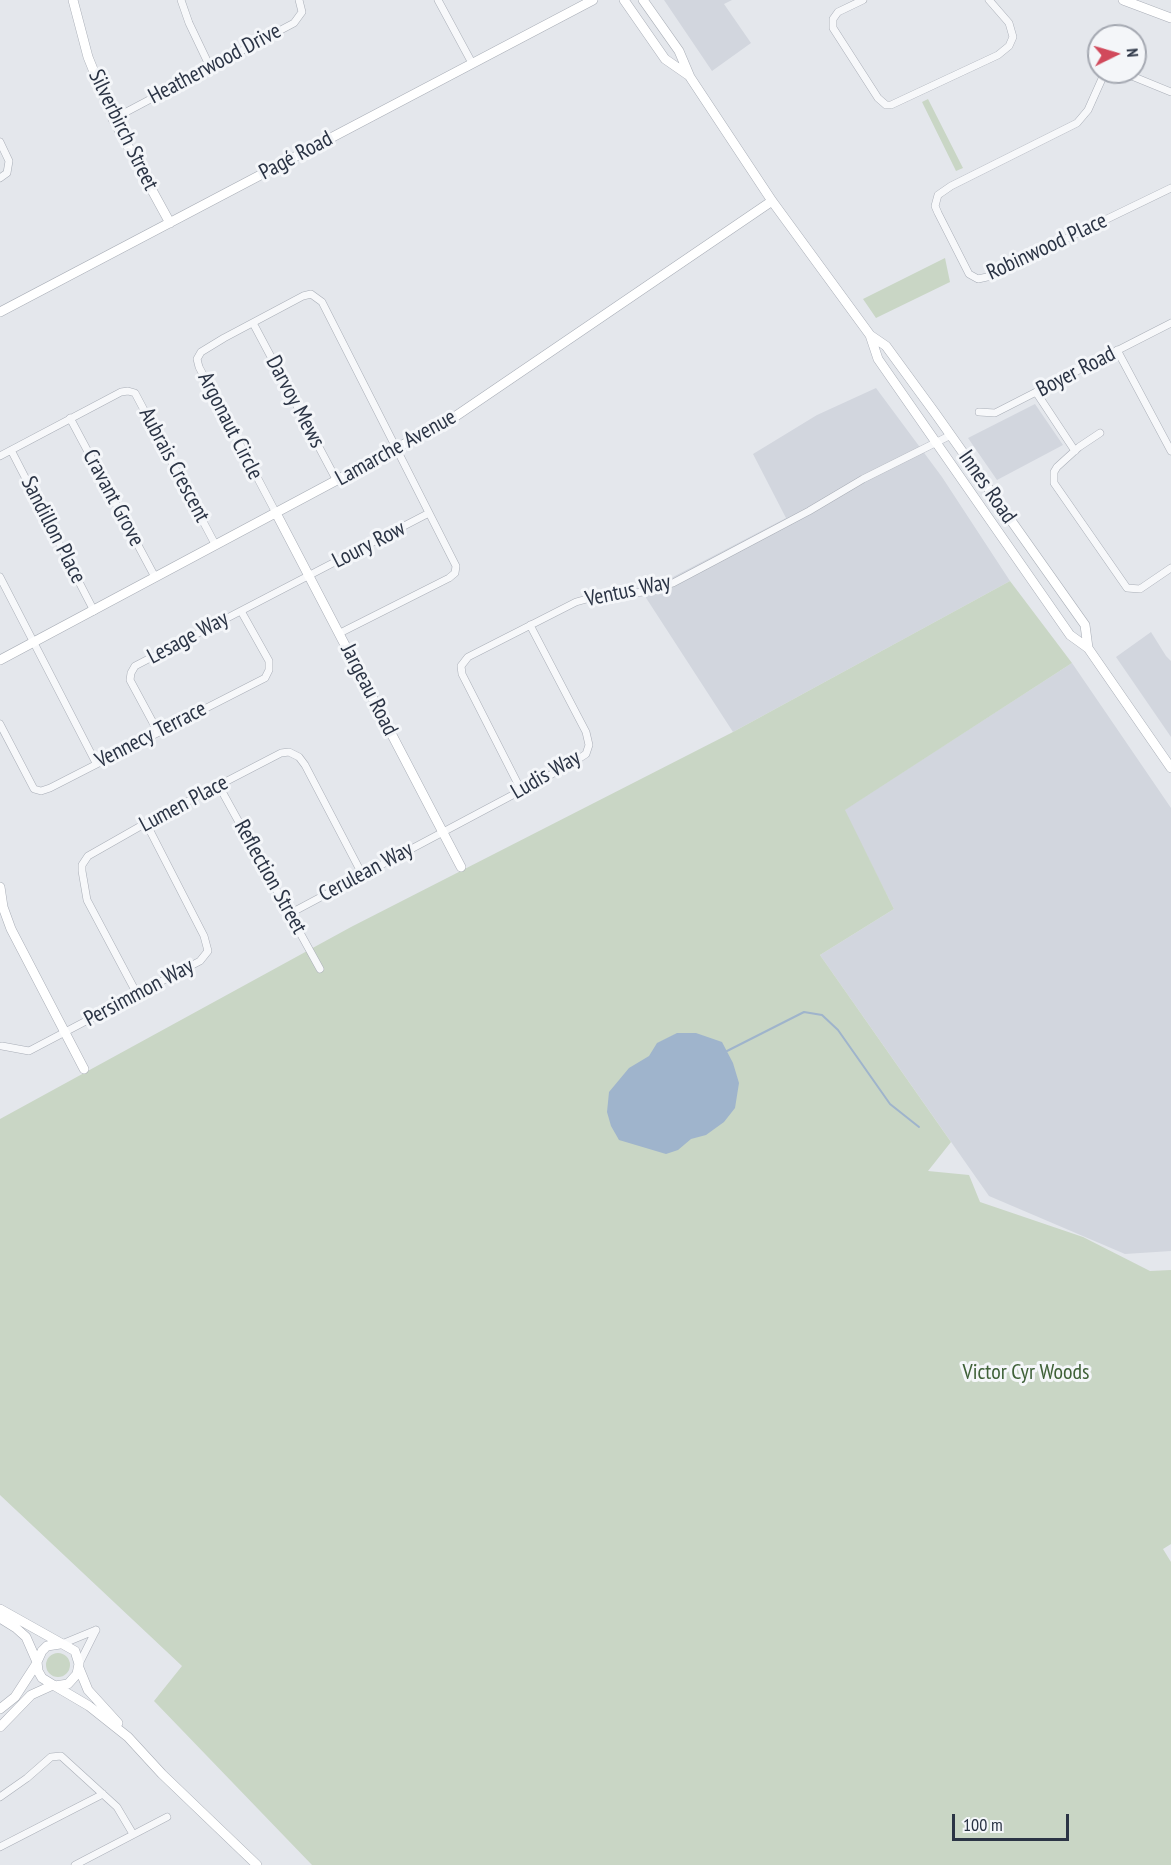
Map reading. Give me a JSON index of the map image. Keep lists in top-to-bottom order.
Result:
{
  "streets": {
    "street": [
      "Heatherwood Drive",
      "Silverbirch Street",
      "Pagé Road",
      "Robinwood Place",
      "Boyer Road",
      "Darvoy Mews",
      "Argonaut Circle",
      "Lamarche Avenue",
      "Aubrais Crescent",
      "Innes Road",
      "Cravant Grove",
      "Sandillon Place",
      "Loury Row",
      "Ventus Way",
      "Lesage Way",
      "Jargeau Road",
      "Vennecy Terrace",
      "Ludis Way",
      "Lumen Place",
      "Cerulean Way",
      "Reflection Street",
      "Persimmon Way"
    ]
  },
  "crossings": [
    ["Heatherwood Drive", "Silverbirch Street"],
    ["Silverbirch Street", "Pagé Road"],
    ["Darvoy Mews", "Argonaut Circle"],
    ["Darvoy Mews", "Lamarche Avenue"],
    ["Argonaut Circle", "Lamarche Avenue"],
    ["Argonaut Circle", "Jargeau Road"],
    ["Lamarche Avenue", "Aubrais Crescent"],
    ["Lamarche Avenue", "Innes Road"],
    ["Lamarche Avenue", "Cravant Grove"],
    ["Lamarche Avenue", "Sandillon Place"],
    ["Lamarche Avenue", "Jargeau Road"],
    ["Aubrais Crescent", "Cravant Grove"],
    ["Aubrais Crescent", "Sandillon Place"],
    ["Innes Road", "Ventus Way"],
    ["Loury Row", "Lesage Way"],
    ["Loury Row", "Jargeau Road"],
    ["Ventus Way", "Ludis Way"],
    ["Lesage Way", "Jargeau Road"],
    ["Lesage Way", "Vennecy Terrace"],
    ["Jargeau Road", "Ludis Way"],
    ["Jargeau Road", "Cerulean Way"],
    ["Ludis Way", "Cerulean Way"],
    ["Lumen Place", "Cerulean Way"],
    ["Lumen Place", "Reflection Street"],
    ["Lumen Place", "Persimmon Way"],
    ["Cerulean Way", "Reflection Street"]
  ],
  "parks": ["Victor Cyr Woods"],
  "scale_bar": "100 m",
  "north": "right"
}
